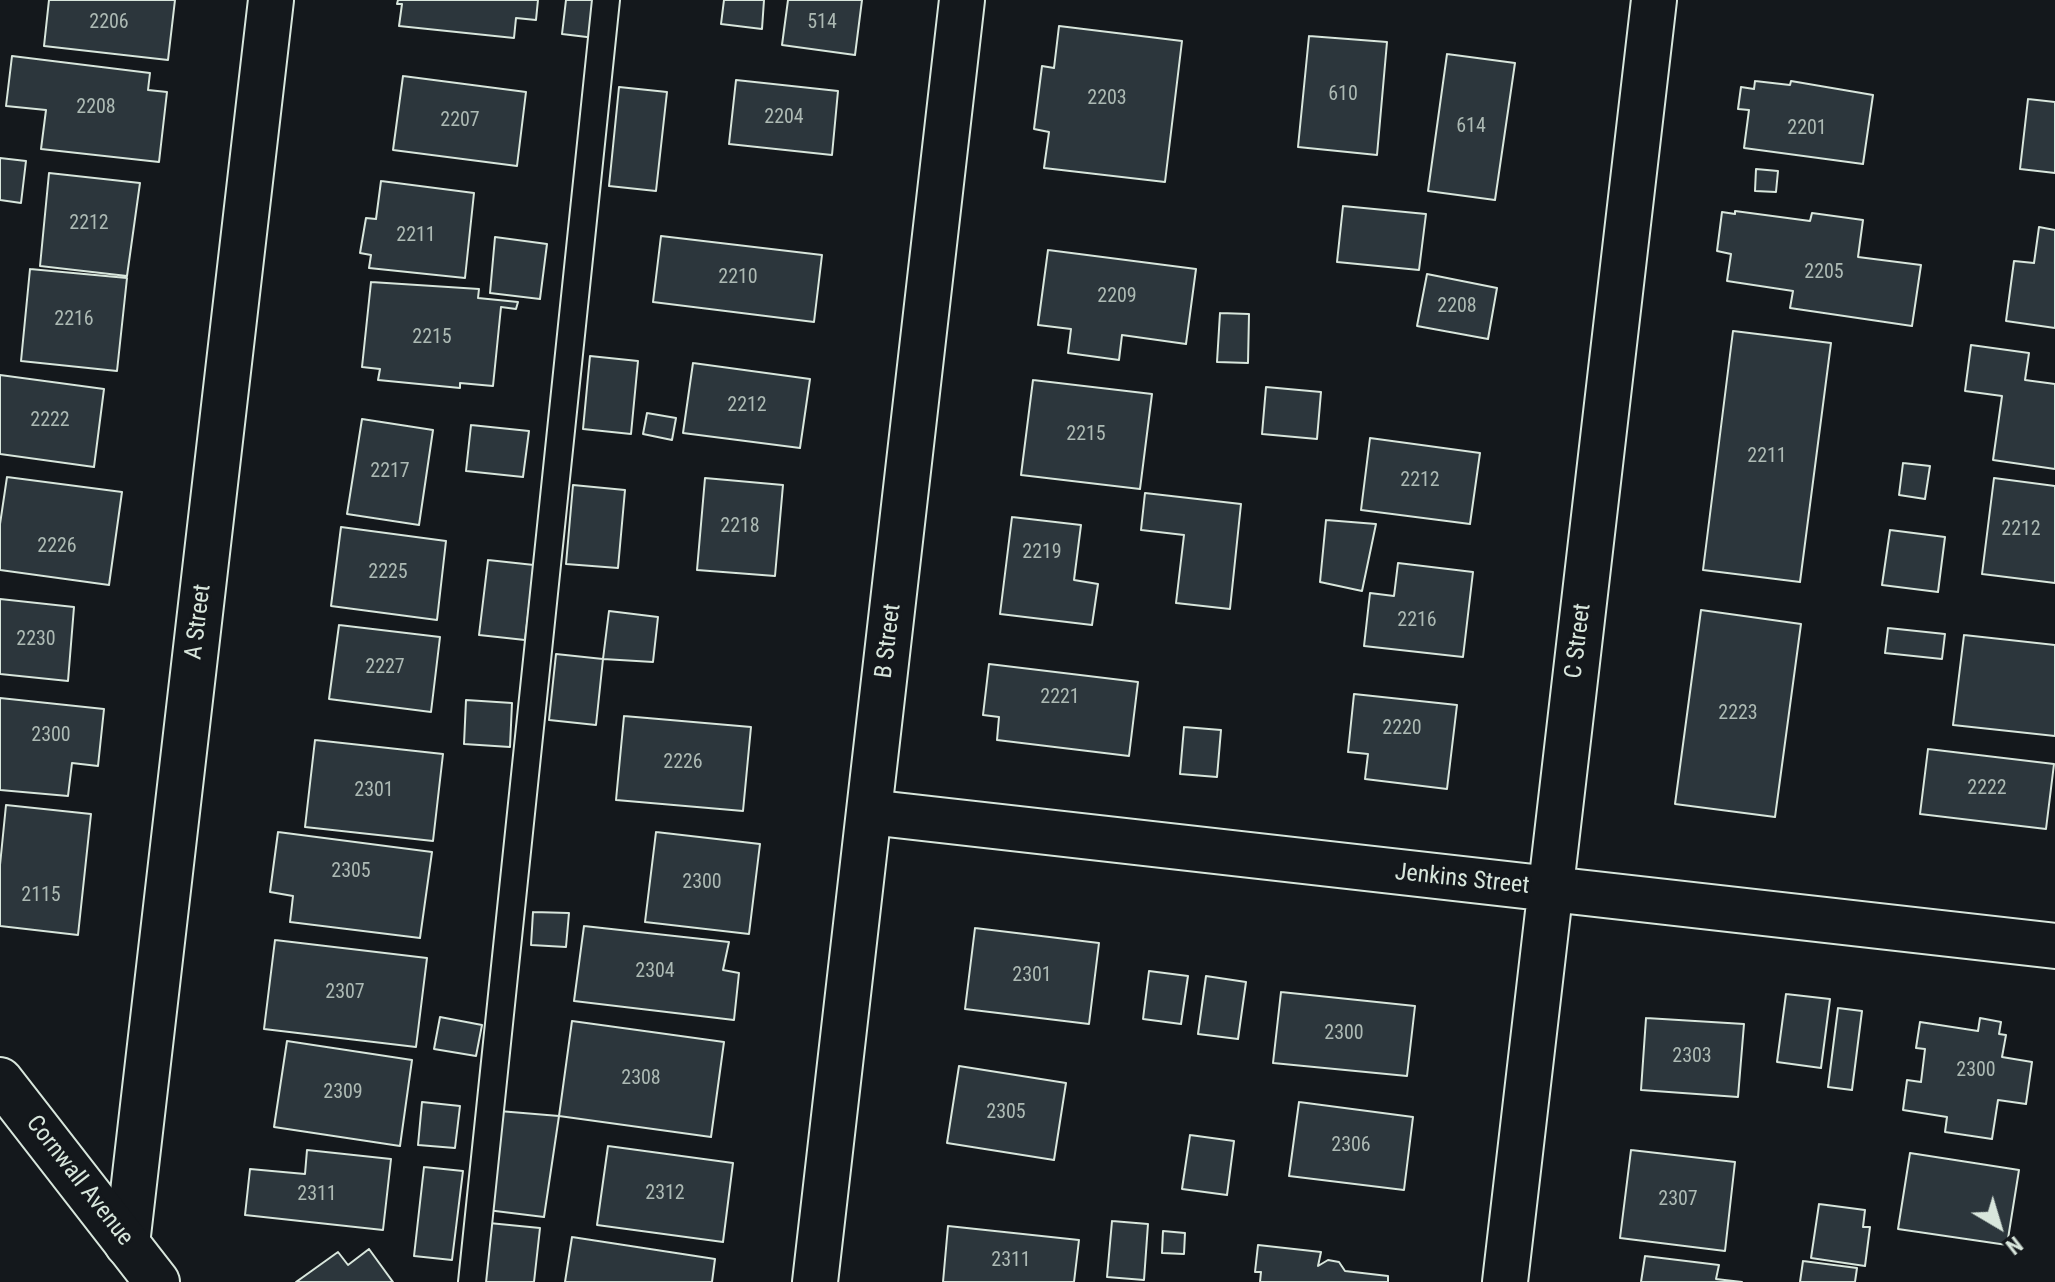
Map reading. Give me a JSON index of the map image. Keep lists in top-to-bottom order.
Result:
{
  "streets": {
    "street": [
      "A Street",
      "B Street",
      "C Street",
      "Jenkins Street",
      "Cornwall Avenue"
    ]
  },
  "crossings": [
    ["A Street", "Cornwall Avenue"],
    ["B Street", "Jenkins Street"],
    ["C Street", "Jenkins Street"]
  ],
  "house_numbers": [
    "2206",
    "514",
    "610",
    "2203",
    "2208",
    "2204",
    "2207",
    "614",
    "2201",
    "2212",
    "2211",
    "2205",
    "2210",
    "2209",
    "2208",
    "2216",
    "2215",
    "2212",
    "2222",
    "2215",
    "2211",
    "2217",
    "2212",
    "2218",
    "2212",
    "2226",
    "2219",
    "2225",
    "2216",
    "2230",
    "2227",
    "2221",
    "2223",
    "2220",
    "2300",
    "2226",
    "2222",
    "2301",
    "2305",
    "2300",
    "2115",
    "2304",
    "2301",
    "2307",
    "2300",
    "2303",
    "2300",
    "2308",
    "2309",
    "2305",
    "2306",
    "2312",
    "2311",
    "2307",
    "2311"
  ],
  "north": "bottom right"
}
